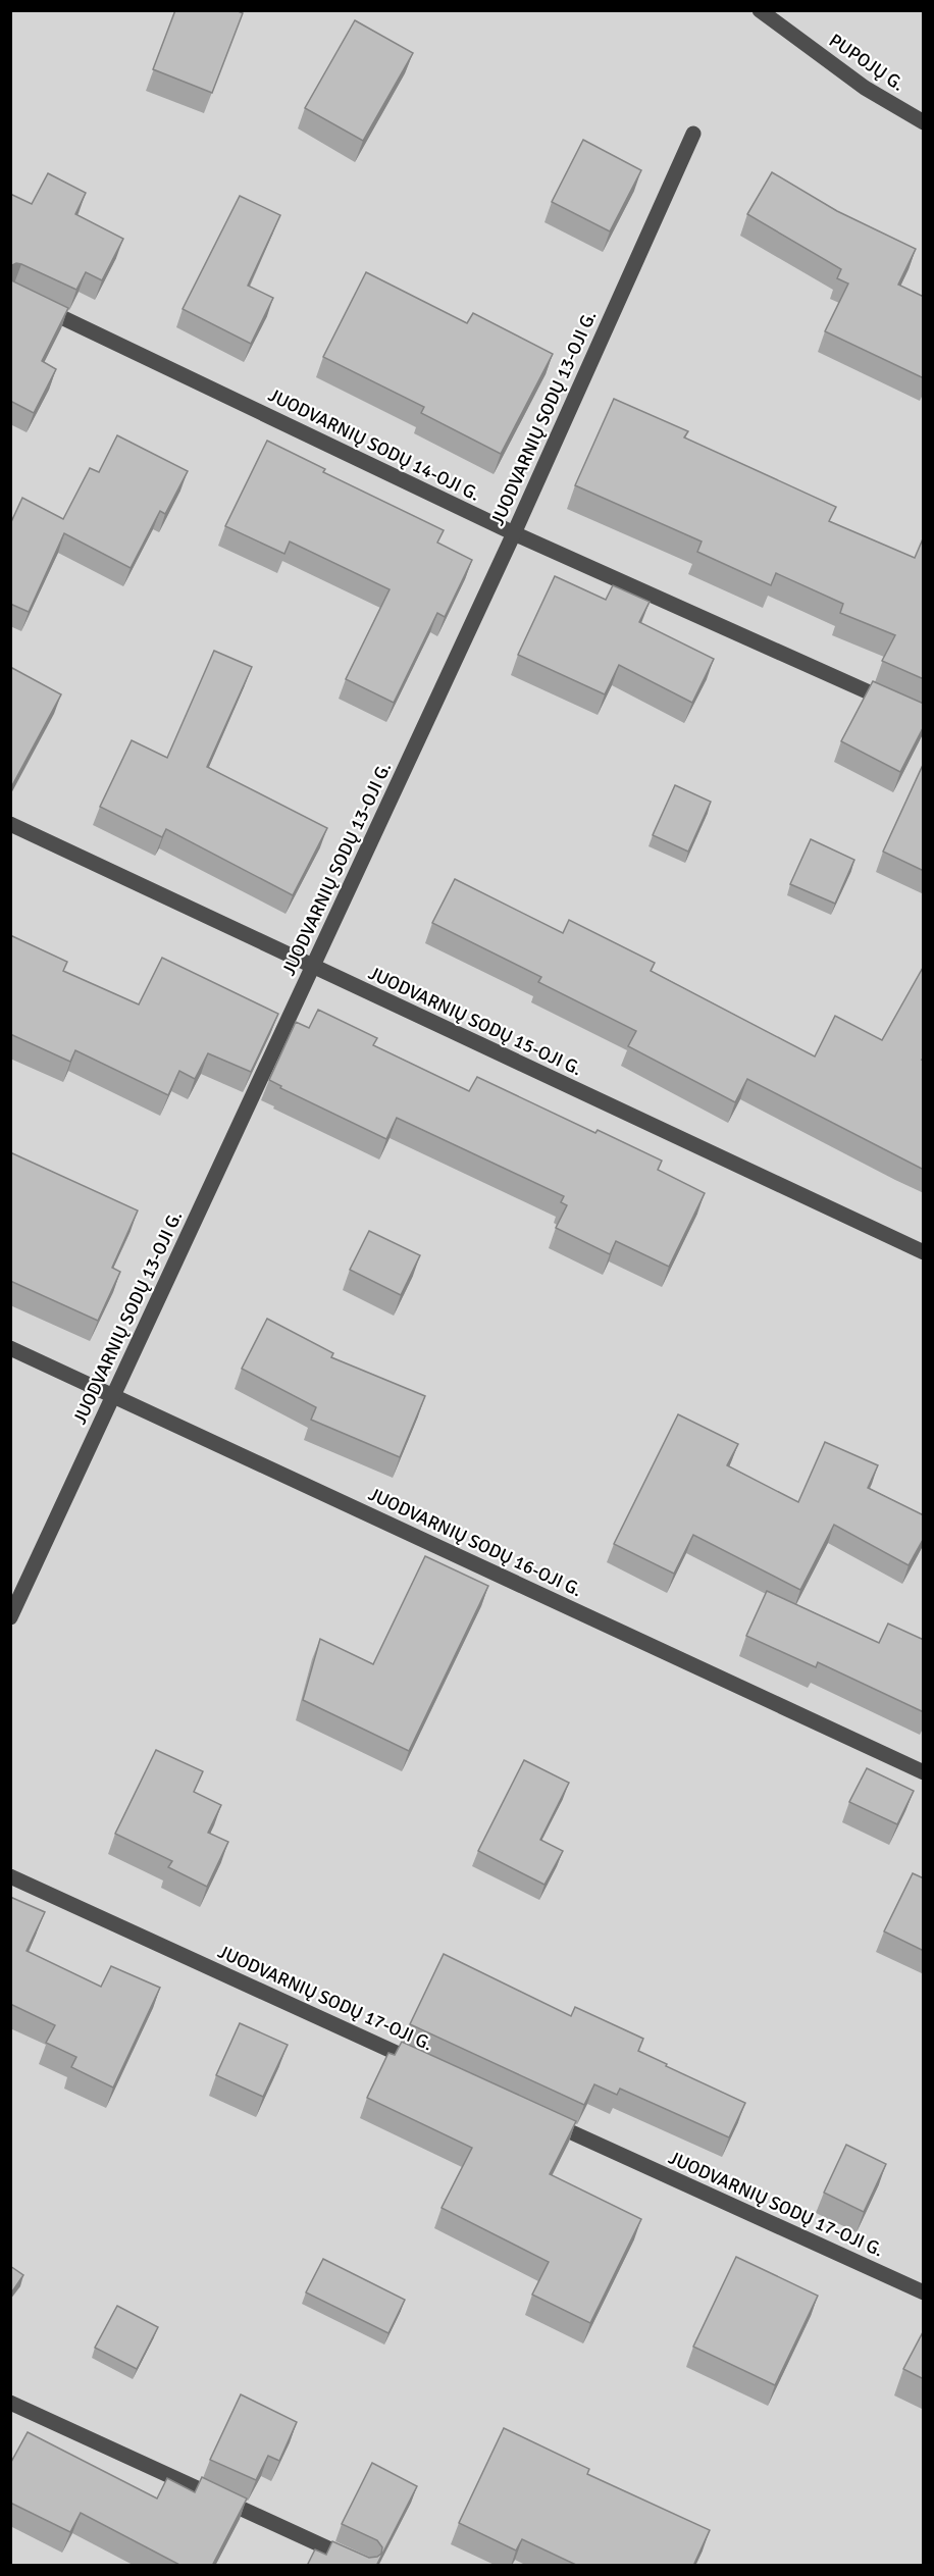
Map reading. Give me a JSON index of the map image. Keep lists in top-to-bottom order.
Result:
{
  "streets": {
    "street": [
      "PUPOJŲ G.",
      "JUODVARNIŲ SODŲ 13-OJI G.",
      "JUODVARNIŲ SODŲ 14-OJI G.",
      "JUODVARNIŲ SODŲ 15-OJI G.",
      "JUODVARNIŲ SODŲ 16-OJI G.",
      "JUODVARNIŲ SODŲ 17-OJI G."
    ]
  },
  "crossings": [
    ["JUODVARNIŲ SODŲ 13-OJI G.", "JUODVARNIŲ SODŲ 14-OJI G."],
    ["JUODVARNIŲ SODŲ 13-OJI G.", "JUODVARNIŲ SODŲ 15-OJI G."],
    ["JUODVARNIŲ SODŲ 13-OJI G.", "JUODVARNIŲ SODŲ 16-OJI G."]
  ]
}
